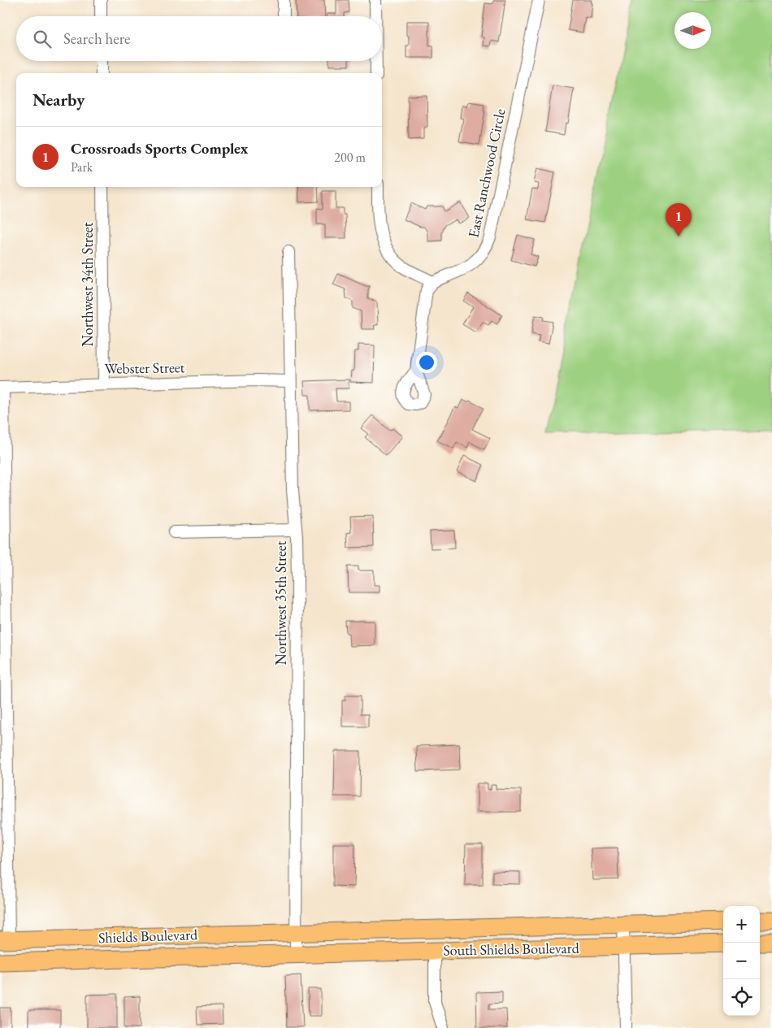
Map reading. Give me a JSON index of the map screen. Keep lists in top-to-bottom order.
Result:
{
  "streets": {
    "main road": ["Shields Boulevard", "South Shields Boulevard"],
    "street": [
      "East Ranchwood Circle",
      "Northwest 34th Street",
      "Webster Street",
      "Northwest 35th Street"
    ]
  },
  "crossings": [
    ["Northwest 34th Street", "Webster Street"],
    ["Webster Street", "Northwest 35th Street"],
    ["Northwest 35th Street", "Shields Boulevard"],
    ["Northwest 35th Street", "South Shields Boulevard"],
    ["Shields Boulevard", "South Shields Boulevard"]
  ],
  "north": "right",
  "page": {
    "search": "Search here",
    "heading": "Nearby",
    "list": [
      {
        "mark": "1",
        "name": "Crossroads Sports Complex",
        "note": "Park",
        "value": "200 m"
      }
    ],
    "pins": "1",
    "map_buttons": ["+", "−"]
  }
}
